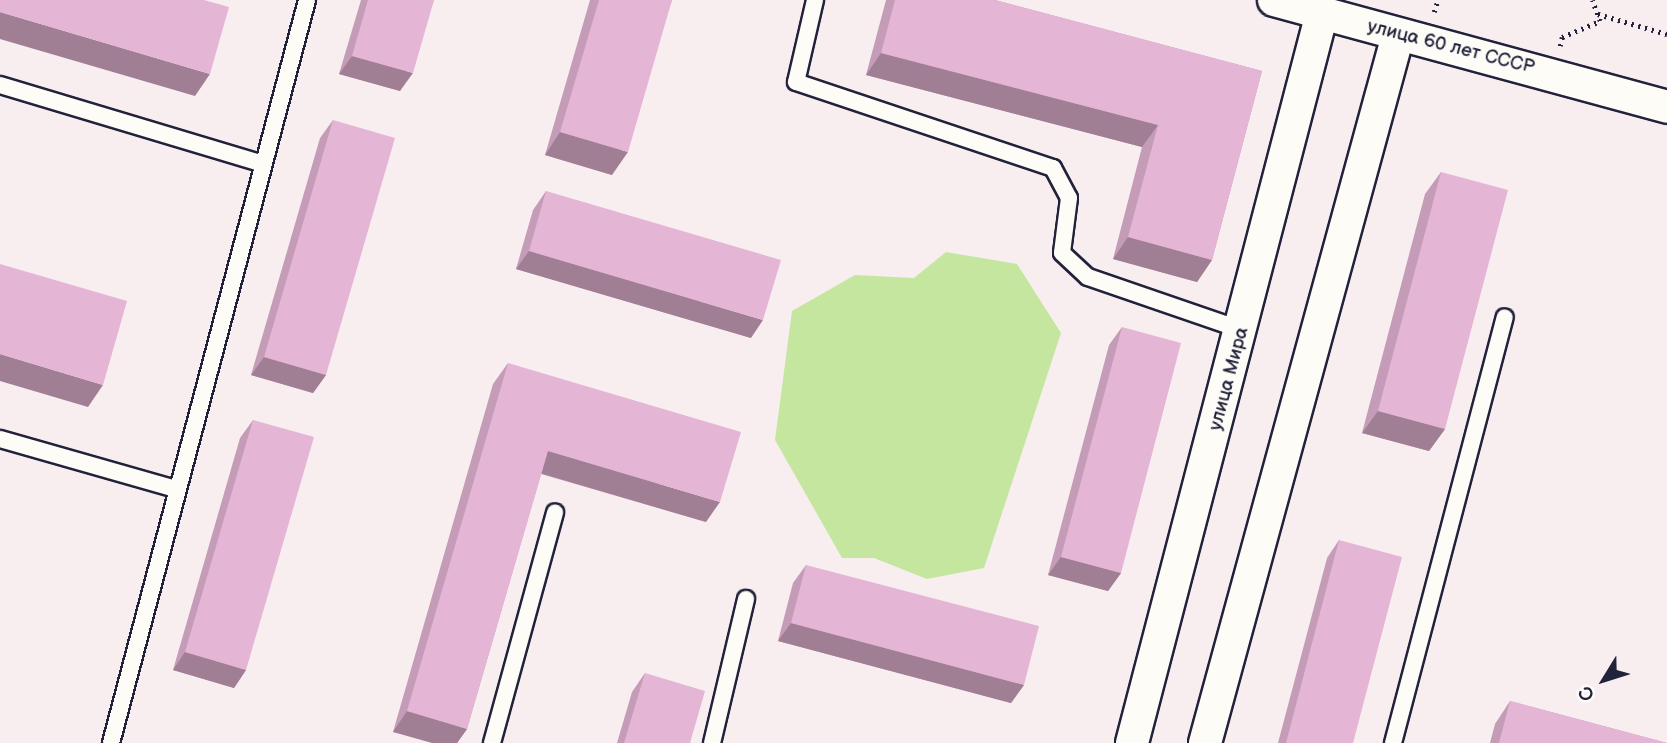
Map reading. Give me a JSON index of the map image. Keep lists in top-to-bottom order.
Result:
{
  "streets": {
    "street": ["улица 60 лет СССР", "улица Мира"]
  },
  "crossings": [
    ["улица 60 лет СССР", "улица Мира"]
  ],
  "north": "bottom left"
}
